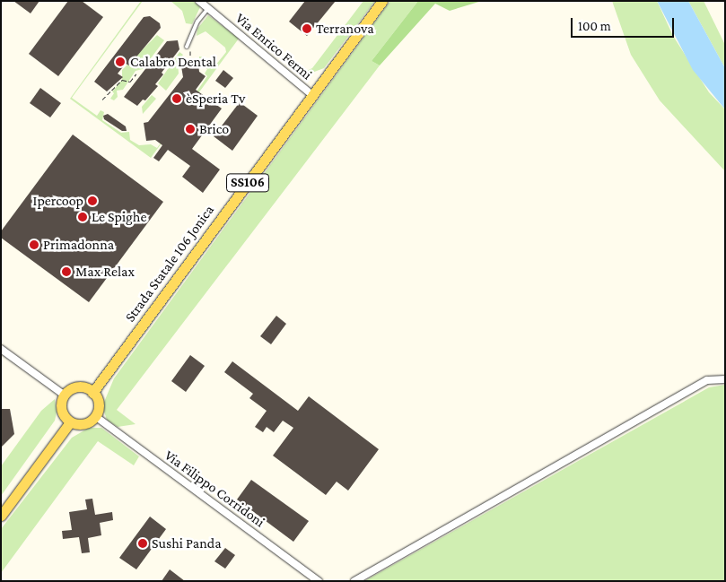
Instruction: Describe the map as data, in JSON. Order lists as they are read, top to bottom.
{
  "streets": {
    "main road": ["SS106", "Strada Statale 106 Jonica"],
    "street": ["Via Enrico Fermi", "Via Filippo Corridoni"]
  },
  "crossings": [
    ["Via Enrico Fermi", "Strada Statale 106 Jonica"],
    ["Strada Statale 106 Jonica", "Via Filippo Corridoni"]
  ],
  "places": [
    "Terranova",
    "Calabro Dental",
    "èSperia Tv",
    "Brico",
    "Ipercoop",
    "Le Spighe",
    "Primadonna",
    "Max Relax",
    "Sushi Panda"
  ],
  "scale_bar": "100 m"
}
